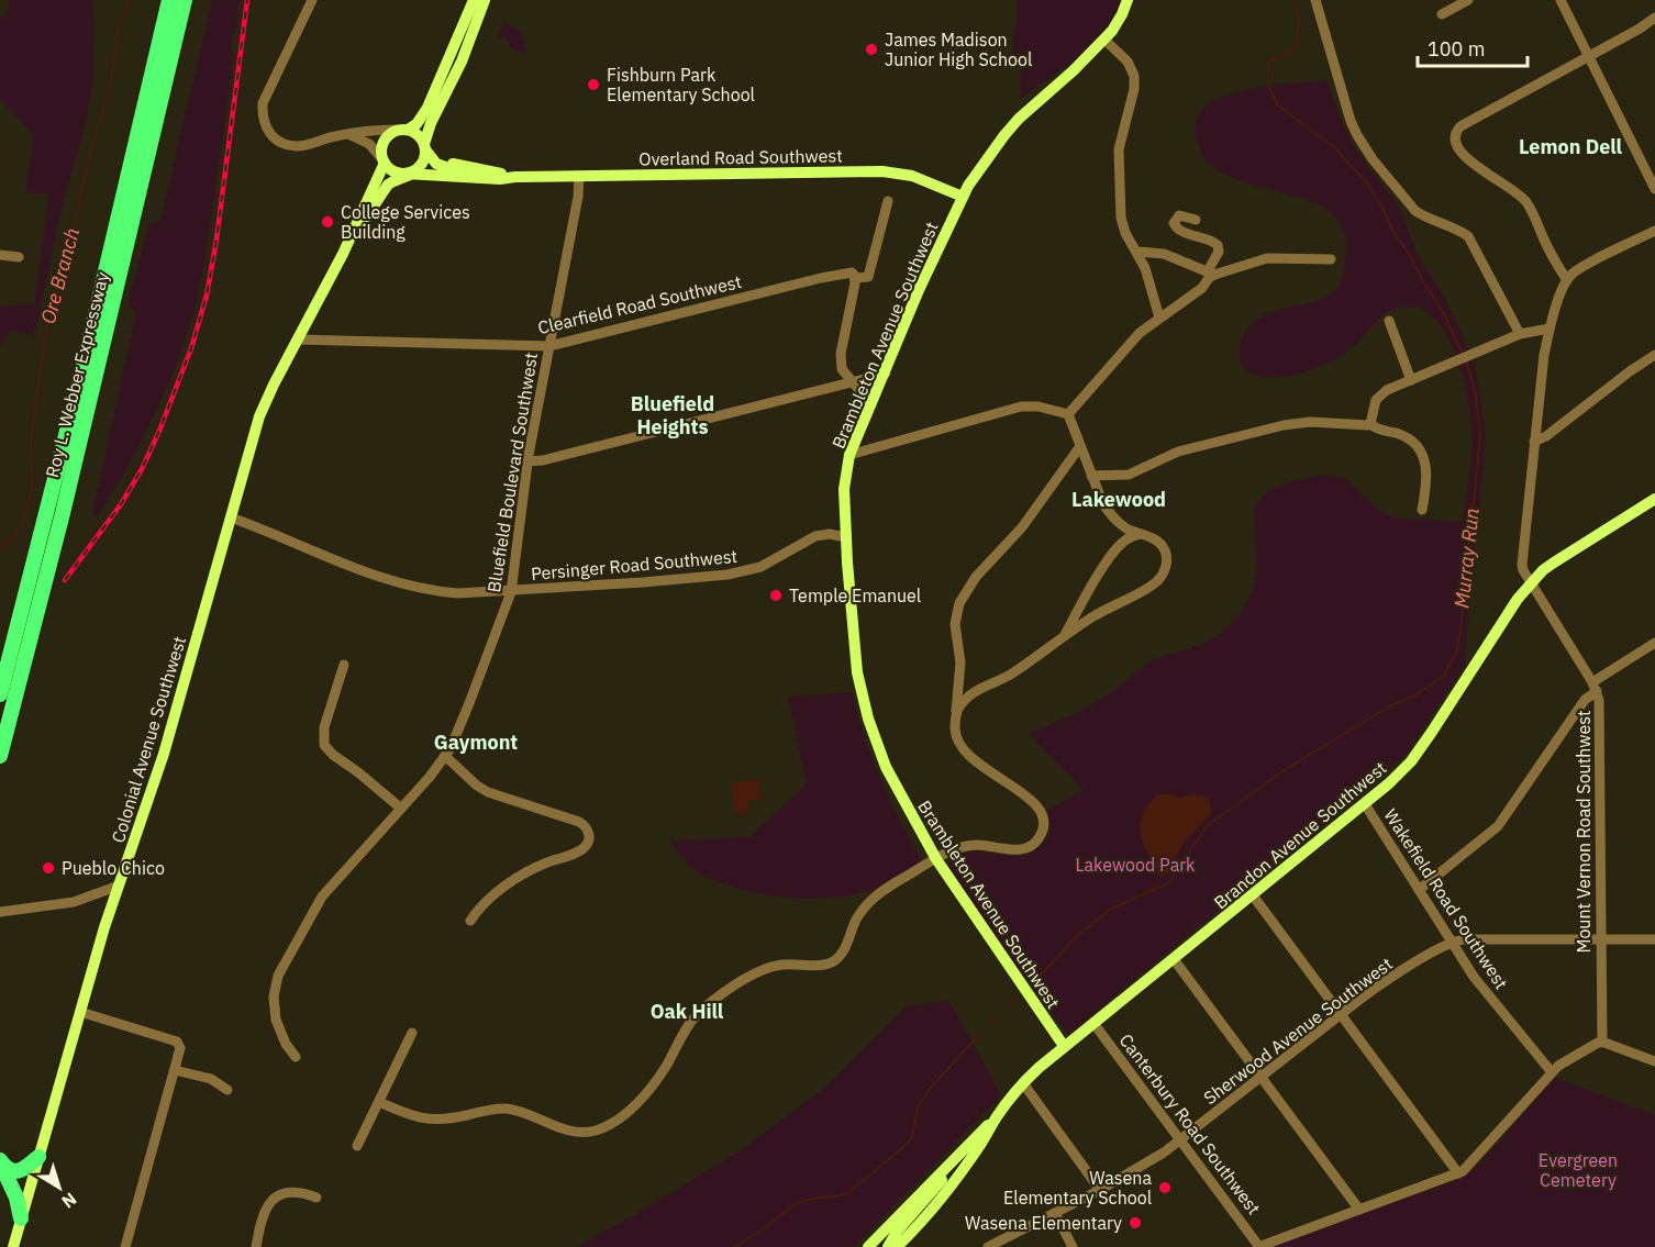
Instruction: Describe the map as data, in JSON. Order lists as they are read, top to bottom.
{
  "streets": {
    "highway": ["Roy L. Webber Expressway"],
    "main road": [
      "Overland Road Southwest",
      "Brambleton Avenue Southwest",
      "Colonial Avenue Southwest",
      "Brandon Avenue Southwest"
    ],
    "street": [
      "Clearfield Road Southwest",
      "Bluefield Boulevard Southwest",
      "Persinger Road Southwest",
      "Mount Vernon Road Southwest",
      "Wakefield Road Southwest",
      "Sherwood Avenue Southwest",
      "Canterbury Road Southwest"
    ]
  },
  "crossings": [
    ["Overland Road Southwest", "Brambleton Avenue Southwest"],
    ["Overland Road Southwest", "Bluefield Boulevard Southwest"],
    ["Overland Road Southwest", "Colonial Avenue Southwest"],
    ["Clearfield Road Southwest", "Bluefield Boulevard Southwest"],
    ["Clearfield Road Southwest", "Colonial Avenue Southwest"],
    ["Brambleton Avenue Southwest", "Persinger Road Southwest"],
    ["Brambleton Avenue Southwest", "Brandon Avenue Southwest"],
    ["Bluefield Boulevard Southwest", "Persinger Road Southwest"],
    ["Persinger Road Southwest", "Colonial Avenue Southwest"],
    ["Mount Vernon Road Southwest", "Brandon Avenue Southwest"],
    ["Mount Vernon Road Southwest", "Sherwood Avenue Southwest"],
    ["Brandon Avenue Southwest", "Wakefield Road Southwest"],
    ["Brandon Avenue Southwest", "Canterbury Road Southwest"],
    ["Wakefield Road Southwest", "Sherwood Avenue Southwest"],
    ["Sherwood Avenue Southwest", "Canterbury Road Southwest"]
  ],
  "districts": [
    "Lemon Dell",
    "Bluefield Heights",
    "Lakewood",
    "Gaymont",
    "Oak Hill"
  ],
  "water": ["Ore Branch", "Murray Run"],
  "parks": ["Lakewood Park", "Evergreen Cemetery"],
  "places": [
    "James Madison Junior High School",
    "Fishburn Park Elementary School",
    "College Services Building",
    "Temple Emanuel",
    "Pueblo Chico",
    "Wasena Elementary School",
    "Wasena Elementary"
  ],
  "scale_bar": "100 m",
  "north": "bottom right"
}
